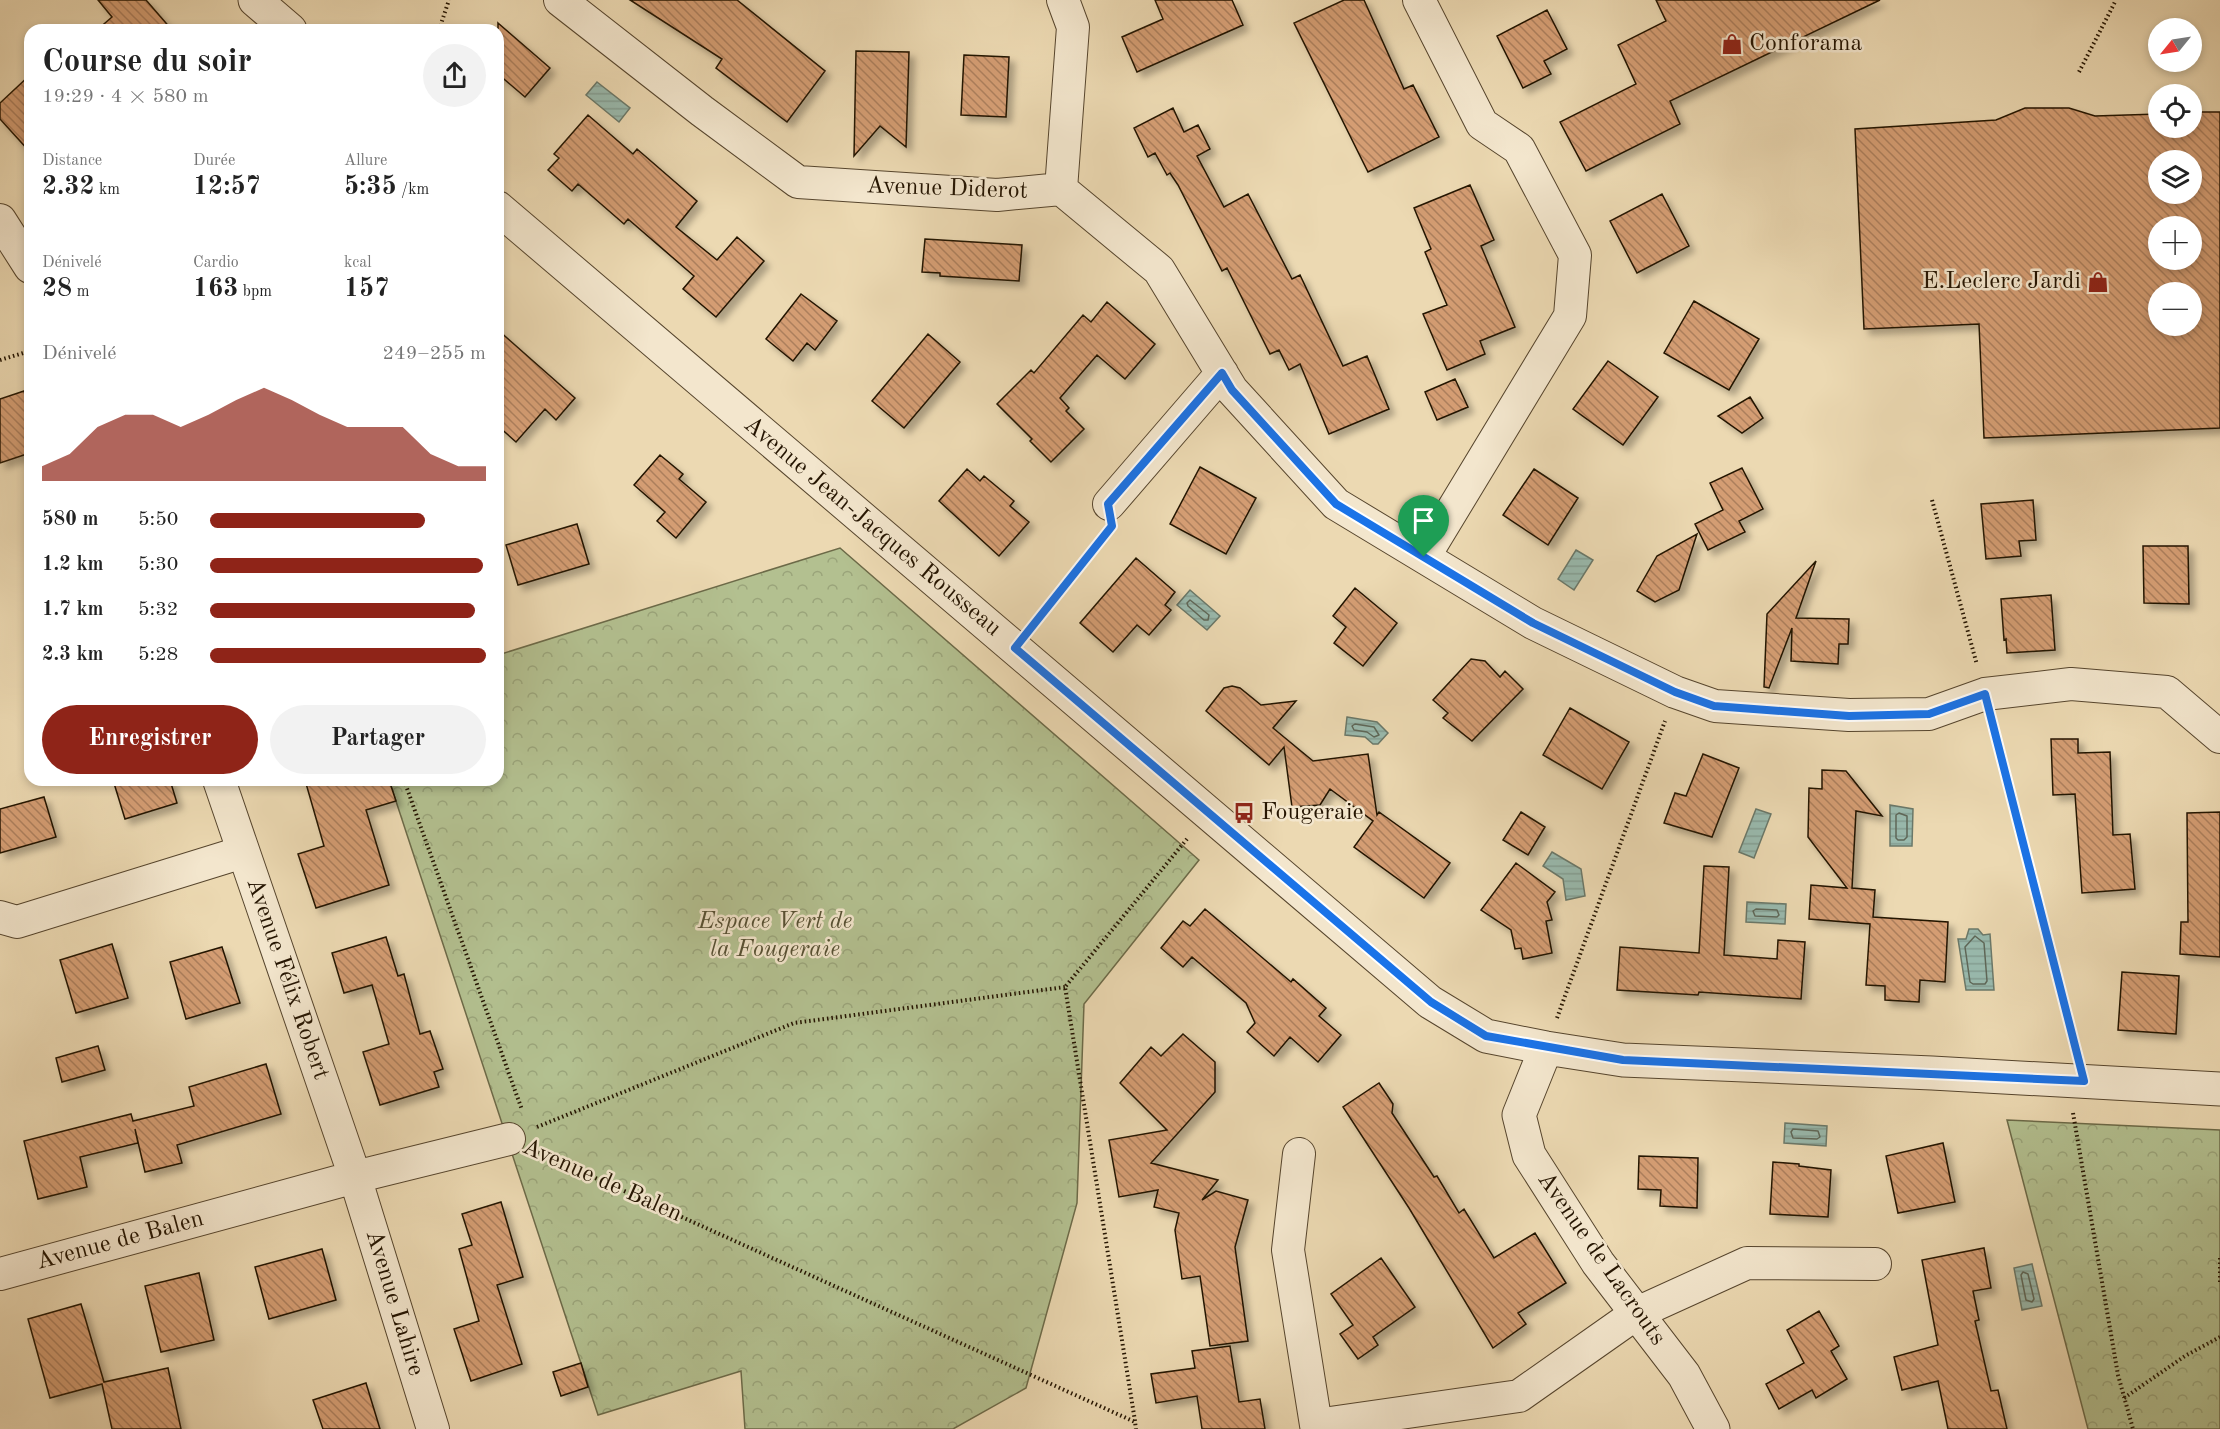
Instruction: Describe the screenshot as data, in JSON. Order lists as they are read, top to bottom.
{
  "streets": {
    "street": [
      "Avenue Diderot",
      "Avenue Jean-Jacques Rousseau",
      "Avenue Félix Robert",
      "Avenue de Balen",
      "Avenue de Lacrouts",
      "Avenue Lahire"
    ]
  },
  "crossings": [
    ["Avenue Jean-Jacques Rousseau", "Avenue de Lacrouts"],
    ["Avenue Félix Robert", "Avenue de Balen"],
    ["Avenue Félix Robert", "Avenue Lahire"],
    ["Avenue de Balen", "Avenue Lahire"]
  ],
  "parks": ["Espace Vert de la Fougeraie"],
  "places": {
    "shop": ["Conforama", "E.Leclerc Jardi"],
    "bus stop": ["Fougeraie"]
  },
  "north": "bottom left",
  "page": {
    "map_buttons": ["+", "−"],
    "heading": ["Course du soir", "19:29 · 4 × 580 m"],
    "stats": [
      ["Distance", "2.32 km"],
      ["Durée", "12:57"],
      ["Allure", "5:35 /km"],
      ["Dénivelé", "28 m"],
      ["Cardio", "163 bpm"],
      ["kcal", "157"]
    ],
    "chart": ["Dénivelé", "249–255 m"],
    "list": [
      {
        "name": "580 m",
        "note": "5:50"
      },
      {
        "name": "1.2 km",
        "note": "5:30"
      },
      {
        "name": "1.7 km",
        "note": "5:32"
      },
      {
        "name": "2.3 km",
        "note": "5:28"
      }
    ],
    "buttons": ["Enregistrer", "Partager"]
  }
}
